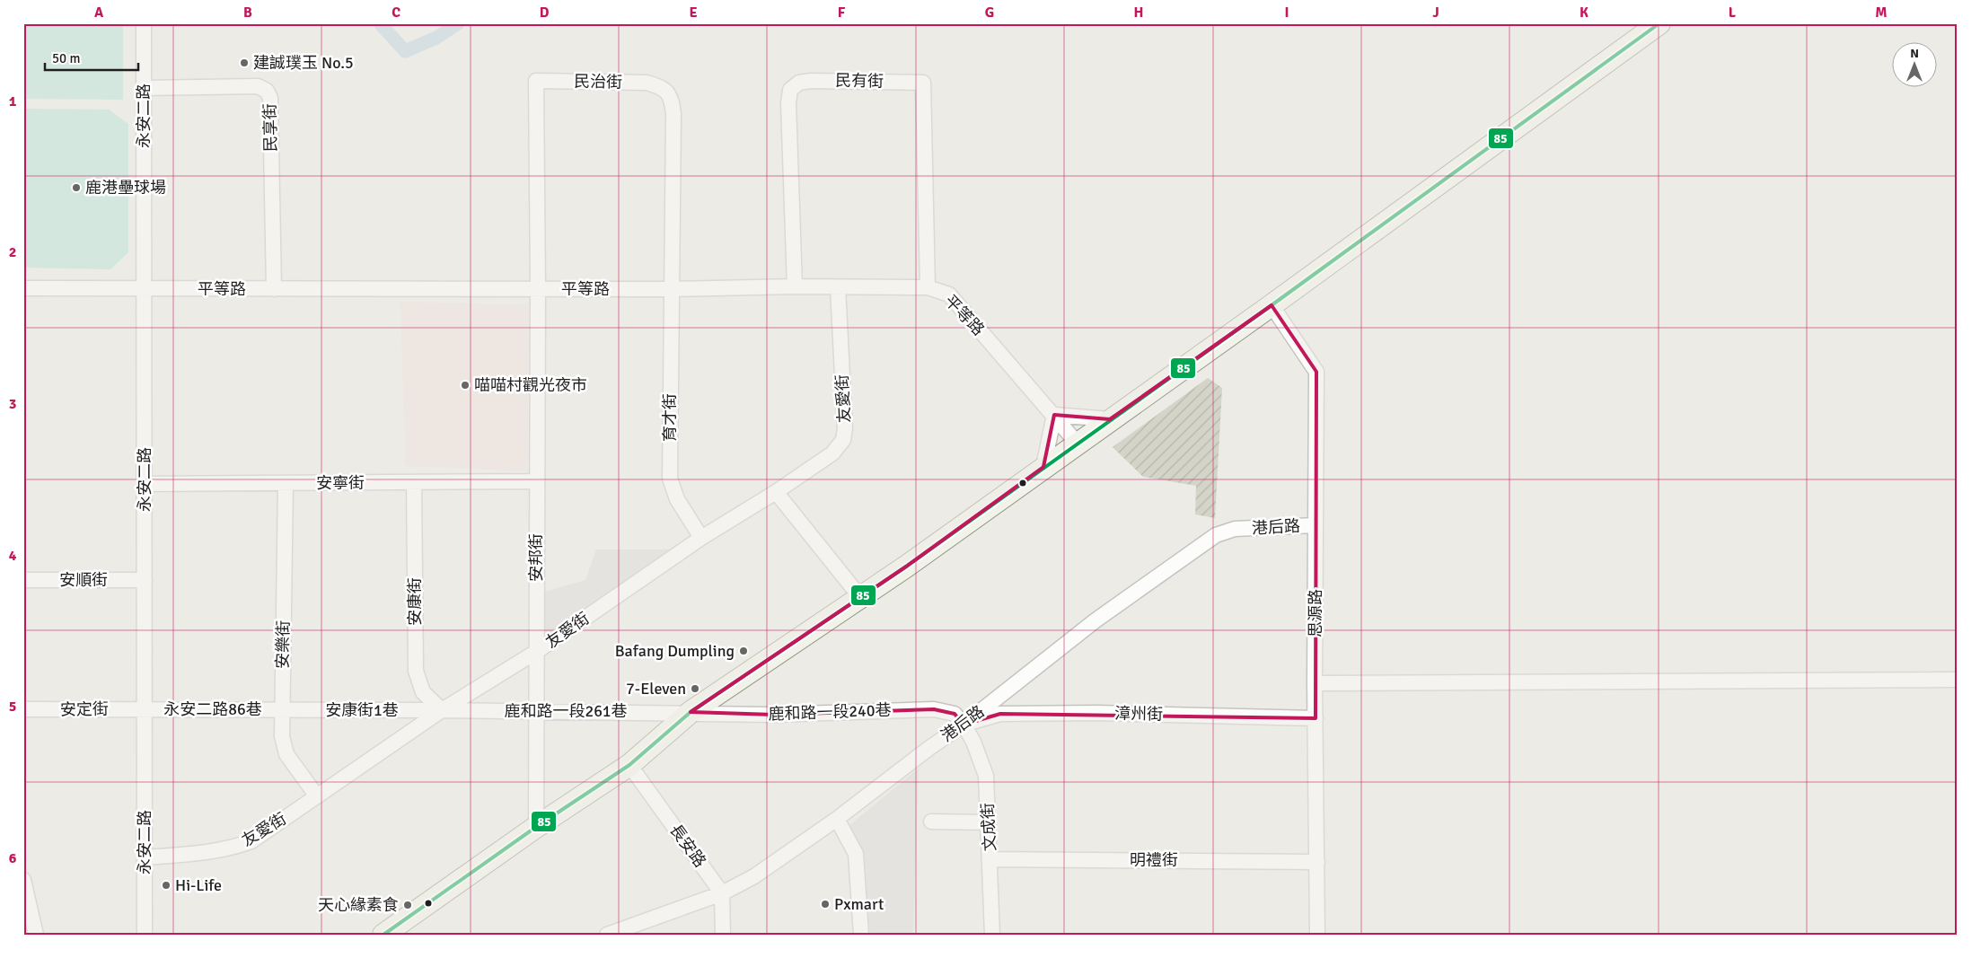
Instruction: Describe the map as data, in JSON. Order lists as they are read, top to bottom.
{
  "streets": {
    "street": [
      "民有街",
      "民治街",
      "永安二路",
      "民享街",
      "平等路",
      "友愛街",
      "育才街",
      "安寧街",
      "港后路",
      "安邦街",
      "安順街",
      "安康街",
      "思源路",
      "安樂街",
      "安定街",
      "永安二路86巷",
      "安康街1巷",
      "鹿和路一段261巷",
      "鹿和路一段240巷",
      "漳州街",
      "文成街",
      "長安路",
      "明禮街"
    ]
  },
  "crossings": [
    ["民有街", "平等路"],
    ["民治街", "平等路"],
    ["民治街", "育才街"],
    ["民治街", "安邦街"],
    ["永安二路", "民享街"],
    ["永安二路", "平等路"],
    ["永安二路", "友愛街"],
    ["永安二路", "安寧街"],
    ["永安二路", "安順街"],
    ["永安二路", "安定街"],
    ["永安二路", "永安二路86巷"],
    ["民享街", "平等路"],
    ["平等路", "友愛街"],
    ["平等路", "育才街"],
    ["平等路", "安邦街"],
    ["友愛街", "育才街"],
    ["友愛街", "安邦街"],
    ["友愛街", "安康街"],
    ["友愛街", "安樂街"],
    ["友愛街", "安康街1巷"],
    ["友愛街", "鹿和路一段261巷"],
    ["安寧街", "安邦街"],
    ["安寧街", "安康街"],
    ["安寧街", "安樂街"],
    ["港后路", "思源路"],
    ["港后路", "鹿和路一段240巷"],
    ["港后路", "漳州街"],
    ["港后路", "文成街"],
    ["港后路", "長安路"],
    ["安邦街", "鹿和路一段261巷"],
    ["安康街", "安康街1巷"],
    ["安康街", "鹿和路一段261巷"],
    ["思源路", "漳州街"],
    ["思源路", "明禮街"],
    ["安樂街", "永安二路86巷"],
    ["安樂街", "安康街1巷"],
    ["安定街", "永安二路86巷"],
    ["永安二路86巷", "安康街1巷"],
    ["安康街1巷", "鹿和路一段261巷"],
    ["鹿和路一段261巷", "鹿和路一段240巷"],
    ["鹿和路一段240巷", "漳州街"],
    ["鹿和路一段240巷", "文成街"],
    ["漳州街", "文成街"],
    ["文成街", "明禮街"]
  ],
  "places": [
    "建誠璞玉 No.5",
    "鹿港壘球場",
    "喵喵村觀光夜市",
    "Bafang Dumpling",
    "7-Eleven",
    "Hi-Life",
    "Pxmart",
    "天心緣素食"
  ],
  "lines": ["transit line 85"],
  "scale_bar": "50 m",
  "north": "top",
  "grid": {
    "columns": [
      "A",
      "B",
      "C",
      "D",
      "E",
      "F",
      "G",
      "H",
      "I",
      "J",
      "K",
      "L",
      "M"
    ],
    "rows": [
      "1",
      "2",
      "3",
      "4",
      "5",
      "6"
    ]
  }
}
